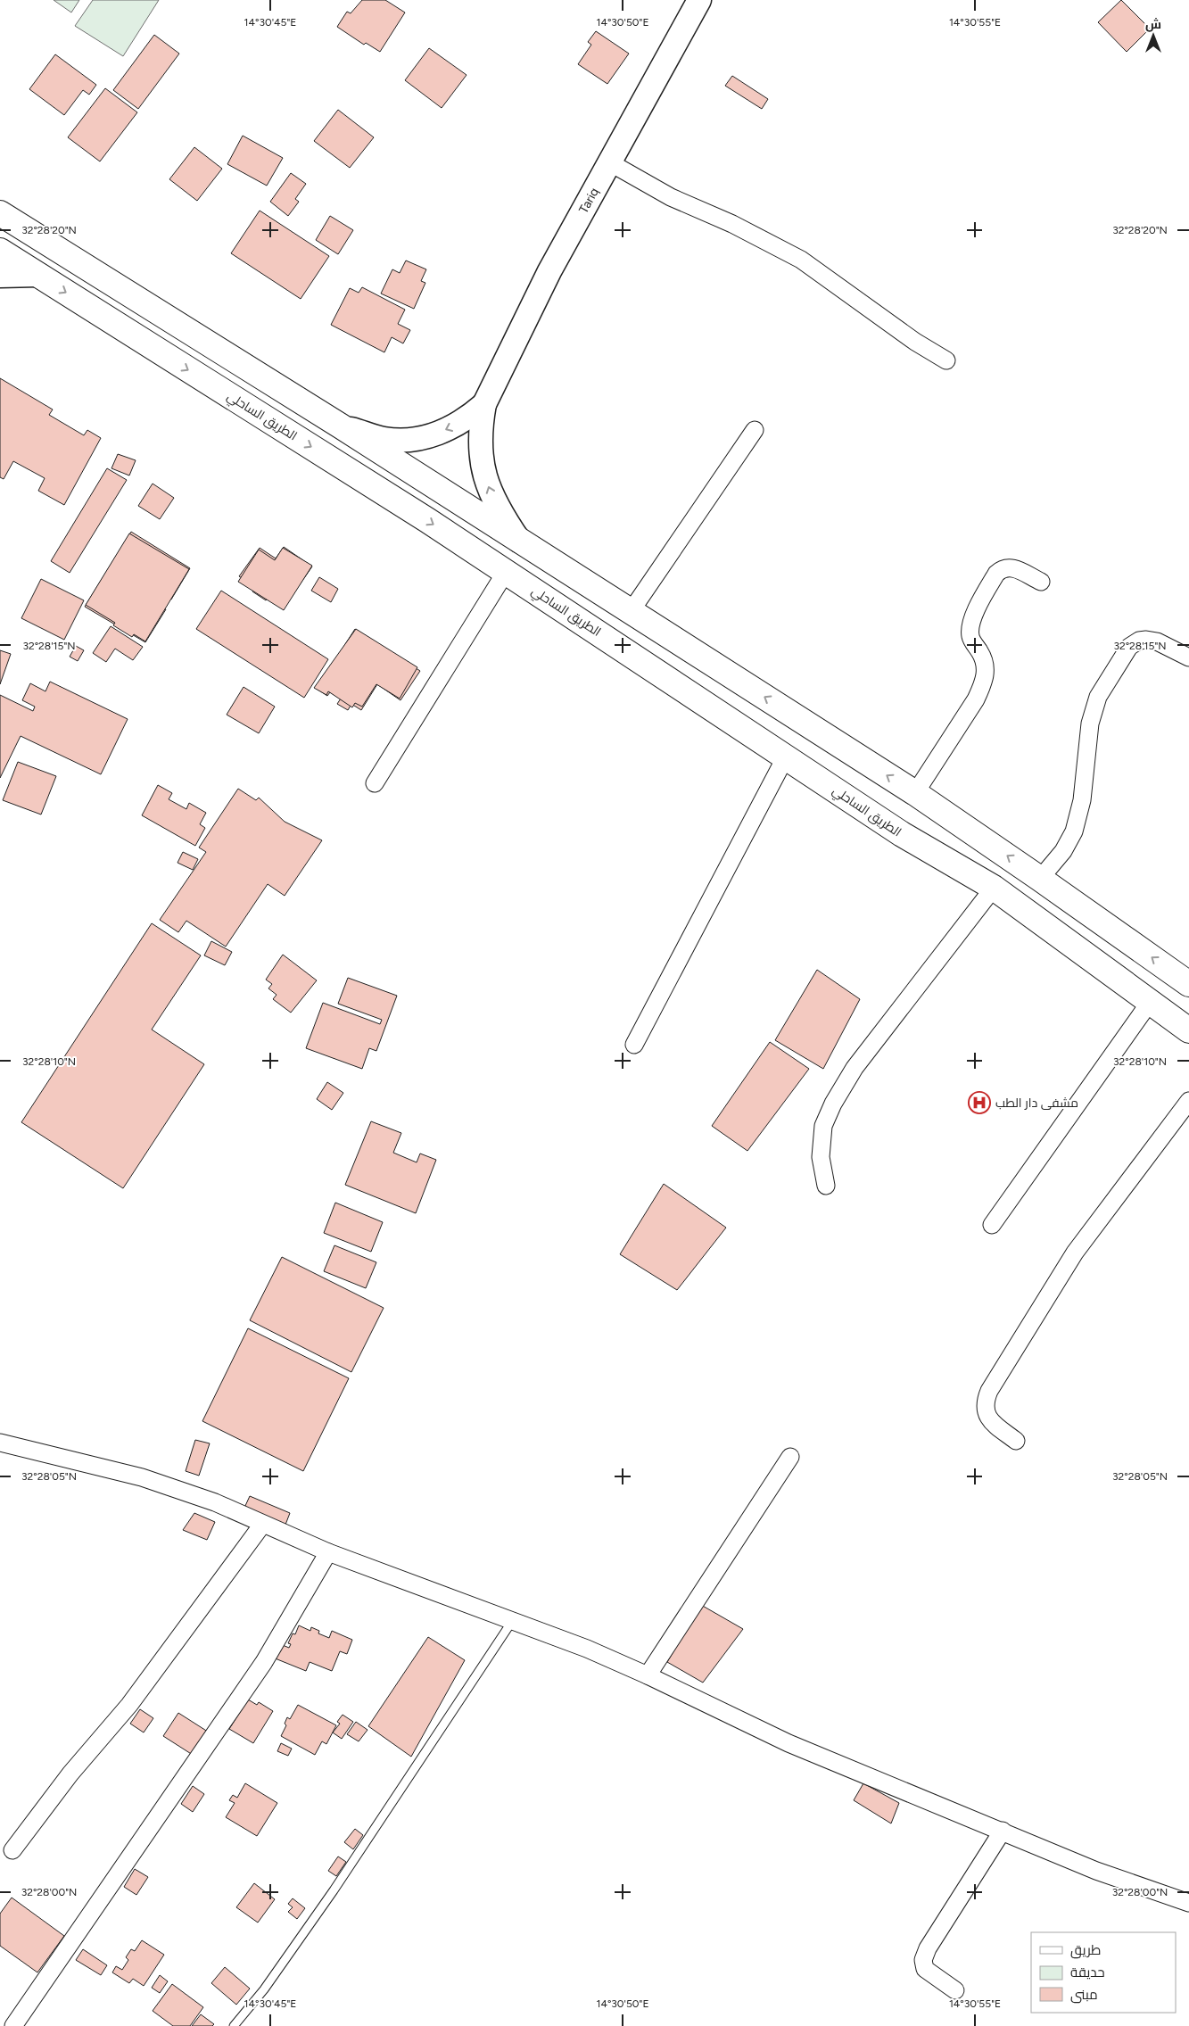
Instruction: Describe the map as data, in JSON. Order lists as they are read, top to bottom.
{
  "streets": {
    "highway": ["الطريق الساحلي"],
    "main road": ["Tariq"]
  },
  "places": {
    "hospital": ["مشفى دار الطب"]
  },
  "legend": ["طريق", "حديقة", "مبنى"],
  "north": "top",
  "coordinates": [
    "14°30'45\"E",
    "14°30'50\"E",
    "14°30'55\"E",
    "32°28'20\"N",
    "32°28'15\"N",
    "32°28'10\"N",
    "32°28'05\"N",
    "32°28'00\"N"
  ]
}
